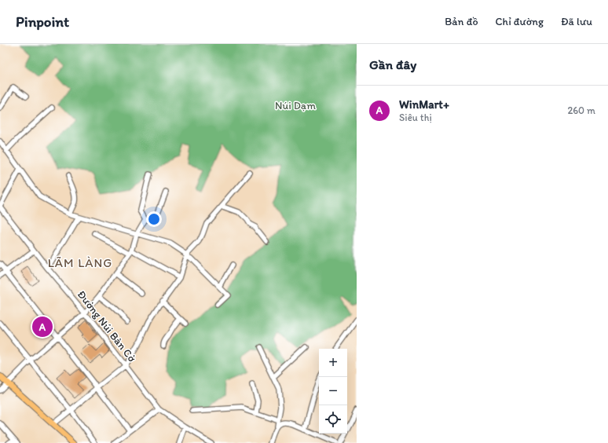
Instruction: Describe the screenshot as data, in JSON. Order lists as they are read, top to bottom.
{
  "streets": {
    "street": ["Đường Núi Bàn Cờ"]
  },
  "districts": ["LÃM LÀNG"],
  "parks": ["Núi Dạm"],
  "page": {
    "header": "Pinpoint",
    "nav": ["Bản đồ", "Chỉ đường", "Đã lưu"],
    "heading": "Gần đây",
    "list": [
      {
        "mark": "A",
        "name": "WinMart+",
        "note": "Siêu thị",
        "value": "260 m"
      }
    ],
    "pins": "A",
    "map_buttons": ["+", "−"]
  }
}
